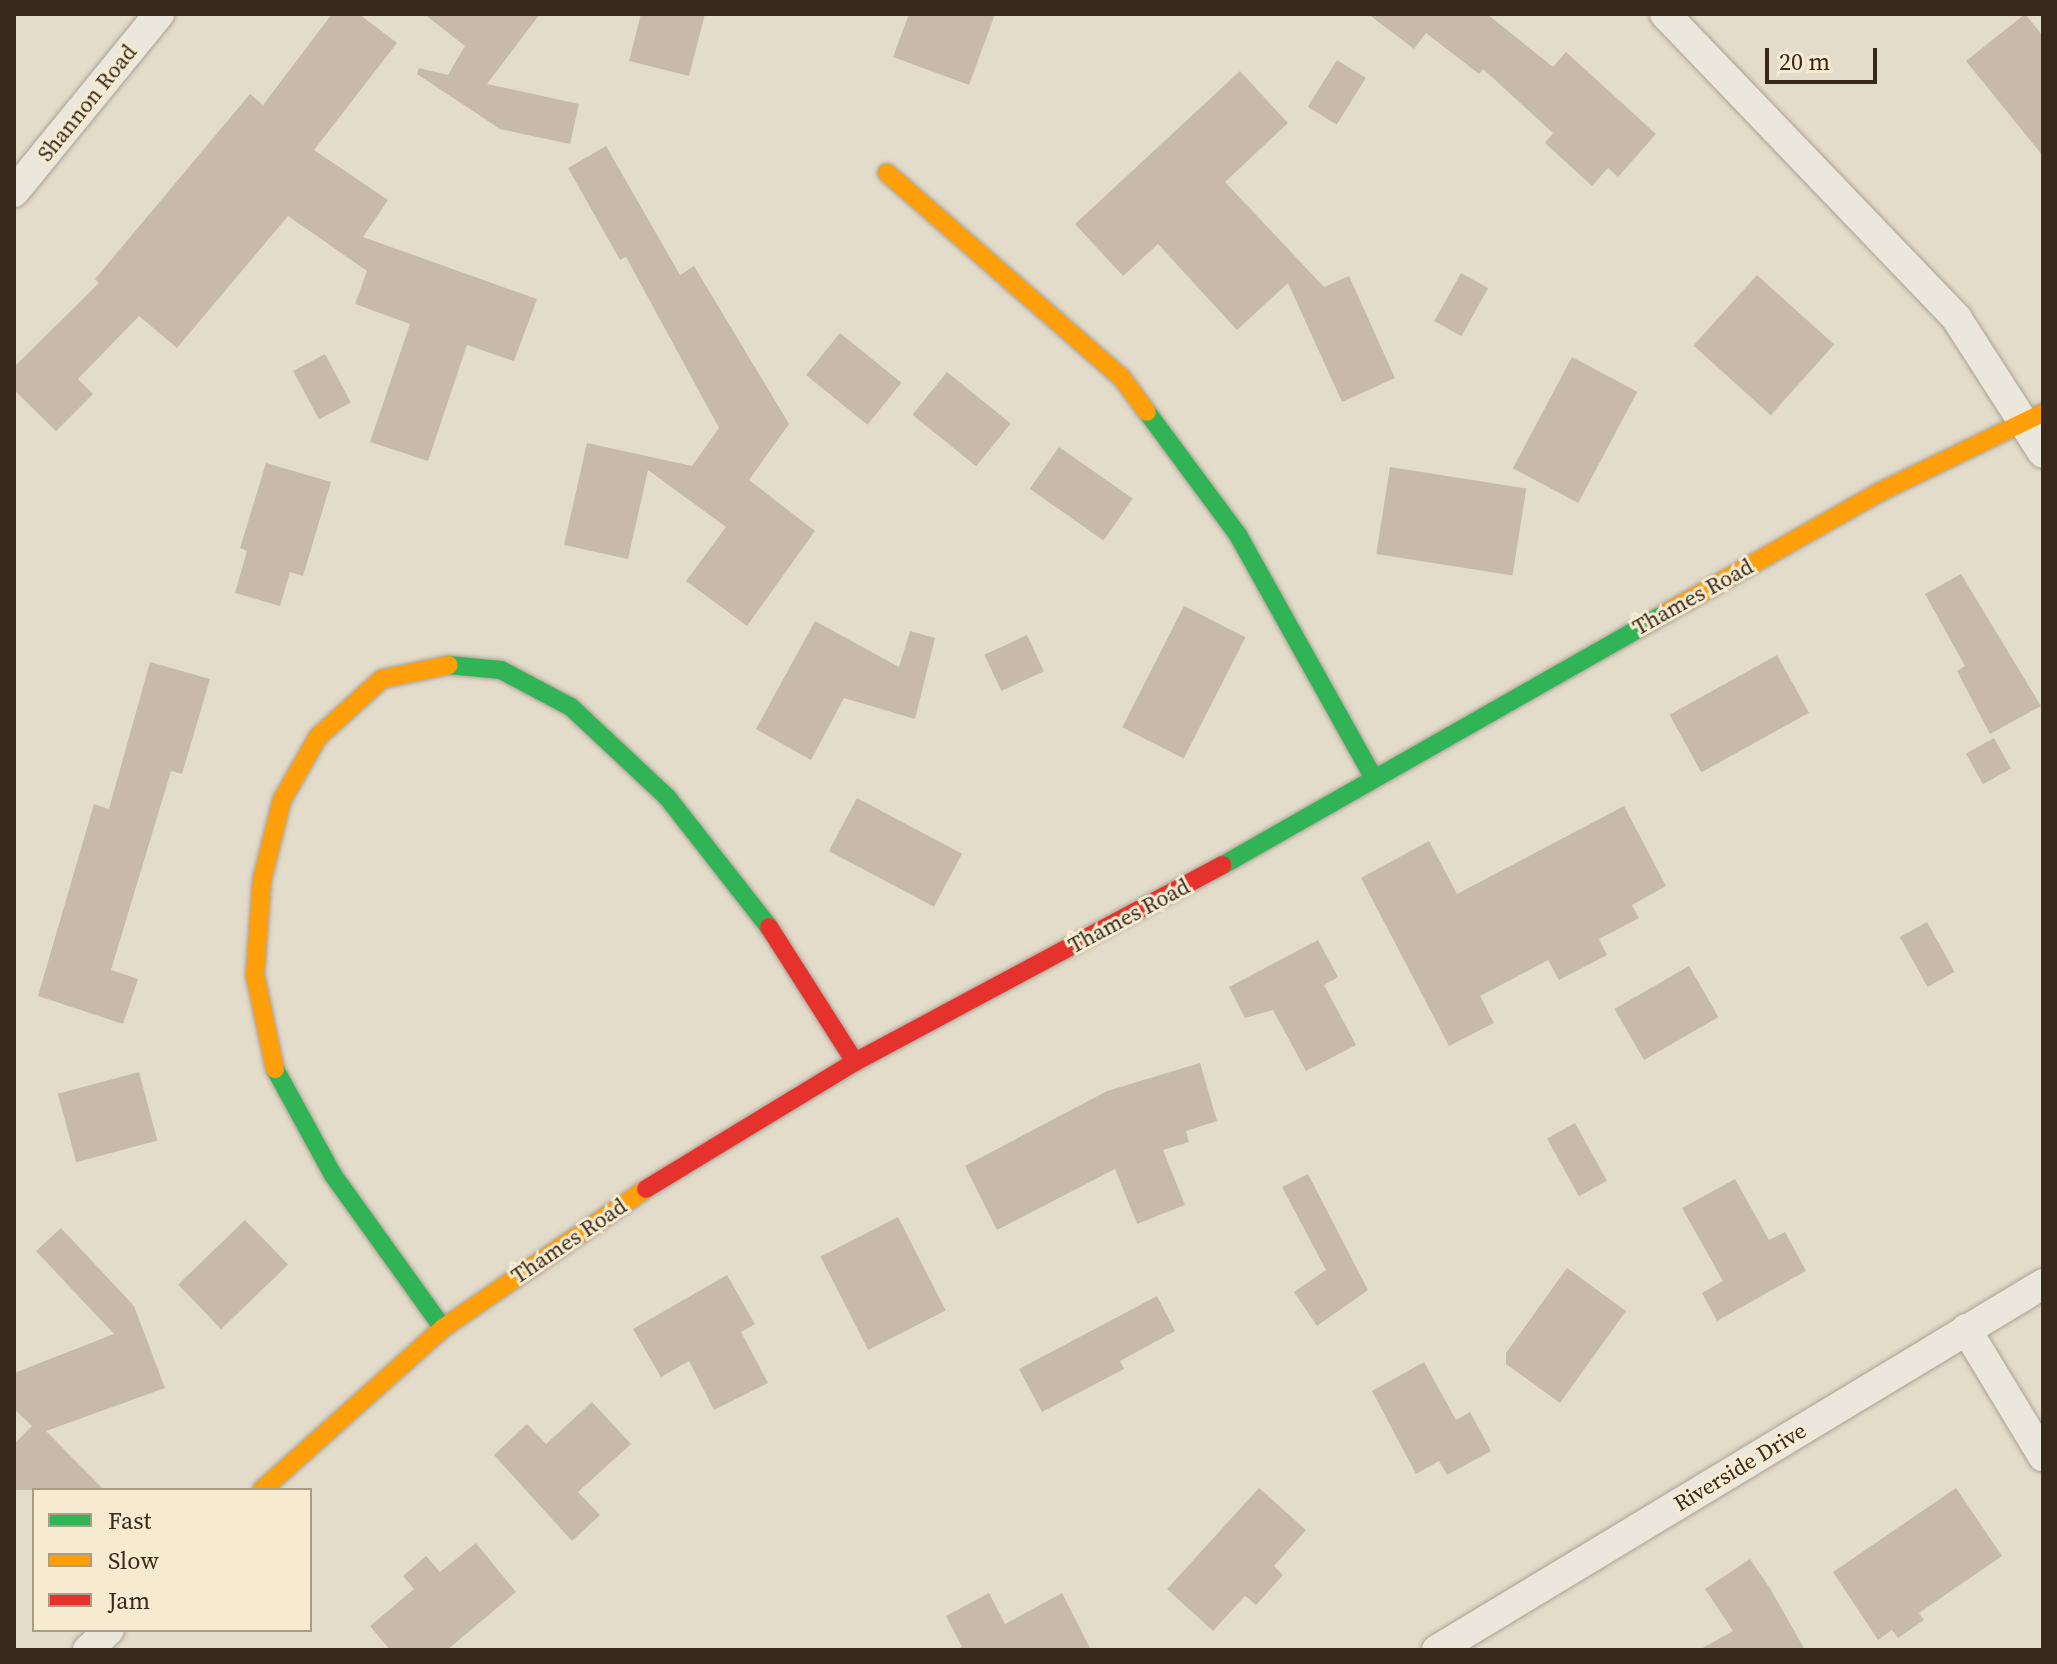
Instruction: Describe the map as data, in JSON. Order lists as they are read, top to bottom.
{
  "streets": {
    "street": ["Shannon Road", "Thames Road", "Riverside Drive"]
  },
  "legend": ["Fast", "Slow", "Jam"],
  "scale_bar": "20 m"
}
